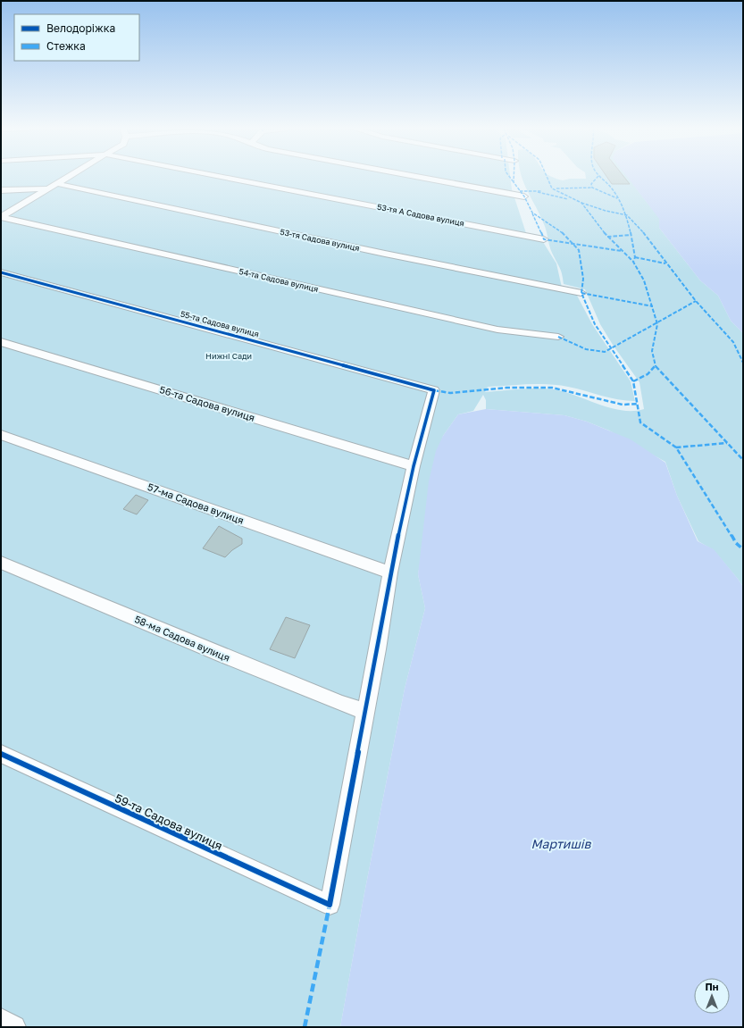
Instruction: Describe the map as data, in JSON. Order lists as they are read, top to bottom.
{
  "streets": {
    "street": [
      "53-тя А Садова вулиця",
      "53-тя Садова вулиця",
      "54-та Садова вулиця",
      "55-та Садова вулиця",
      "56-та Садова вулиця",
      "57-ма Садова вулиця",
      "58-ма Садова вулиця",
      "59-та Садова вулиця"
    ]
  },
  "crossings": [
    ["55-та Садова вулиця", "56-та Садова вулиця"],
    ["58-ма Садова вулиця", "59-та Садова вулиця"]
  ],
  "water": ["Мартишів"],
  "parks": ["Нижні Сади"],
  "legend": ["Велодоріжка", "Стежка"],
  "north": "top"
}
